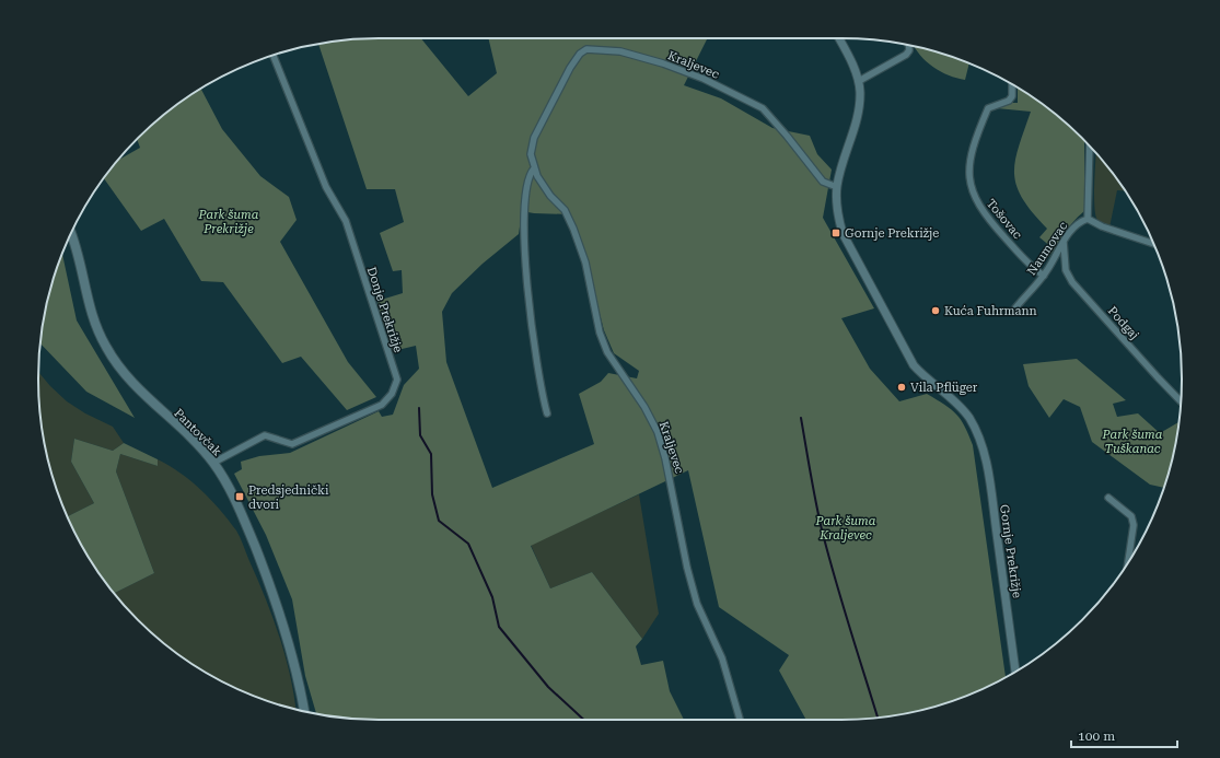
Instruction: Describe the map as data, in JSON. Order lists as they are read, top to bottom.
{
  "streets": {
    "main road": ["Pantovčak"],
    "street": [
      "Kraljevec",
      "Tošovac",
      "Naumovac",
      "Donje Prekrižje",
      "Podgaj",
      "Gornje Prekrižje"
    ]
  },
  "crossings": [
    ["Kraljevec", "Gornje Prekrižje"],
    ["Tošovac", "Naumovac"],
    ["Naumovac", "Podgaj"],
    ["Donje Prekrižje", "Pantovčak"]
  ],
  "parks": ["Park šuma Prekrižje", "Park šuma Tuškanac", "Park šuma Kraljevec"],
  "places": {
    "transit": ["Gornje Prekrižje", "Predsjednički dvori"],
    "other": ["Kuća Fuhrmann", "Vila Pflüger"]
  },
  "scale_bar": "100 m"
}
